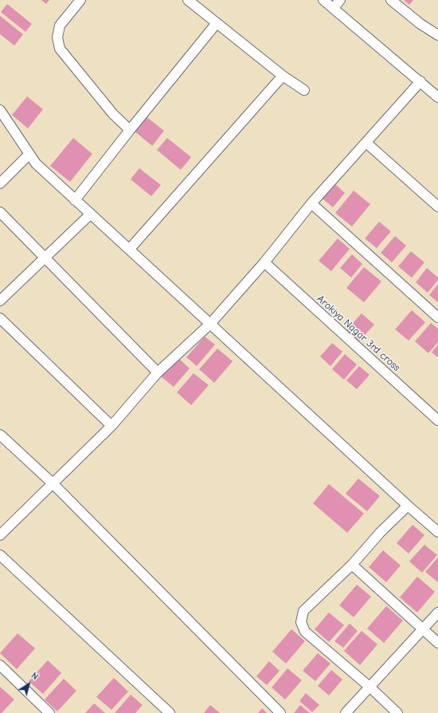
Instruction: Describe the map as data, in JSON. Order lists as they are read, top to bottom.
{
  "streets": {
    "street": ["Arokiya Nagar 3rd cross"]
  },
  "north": "top right"
}
